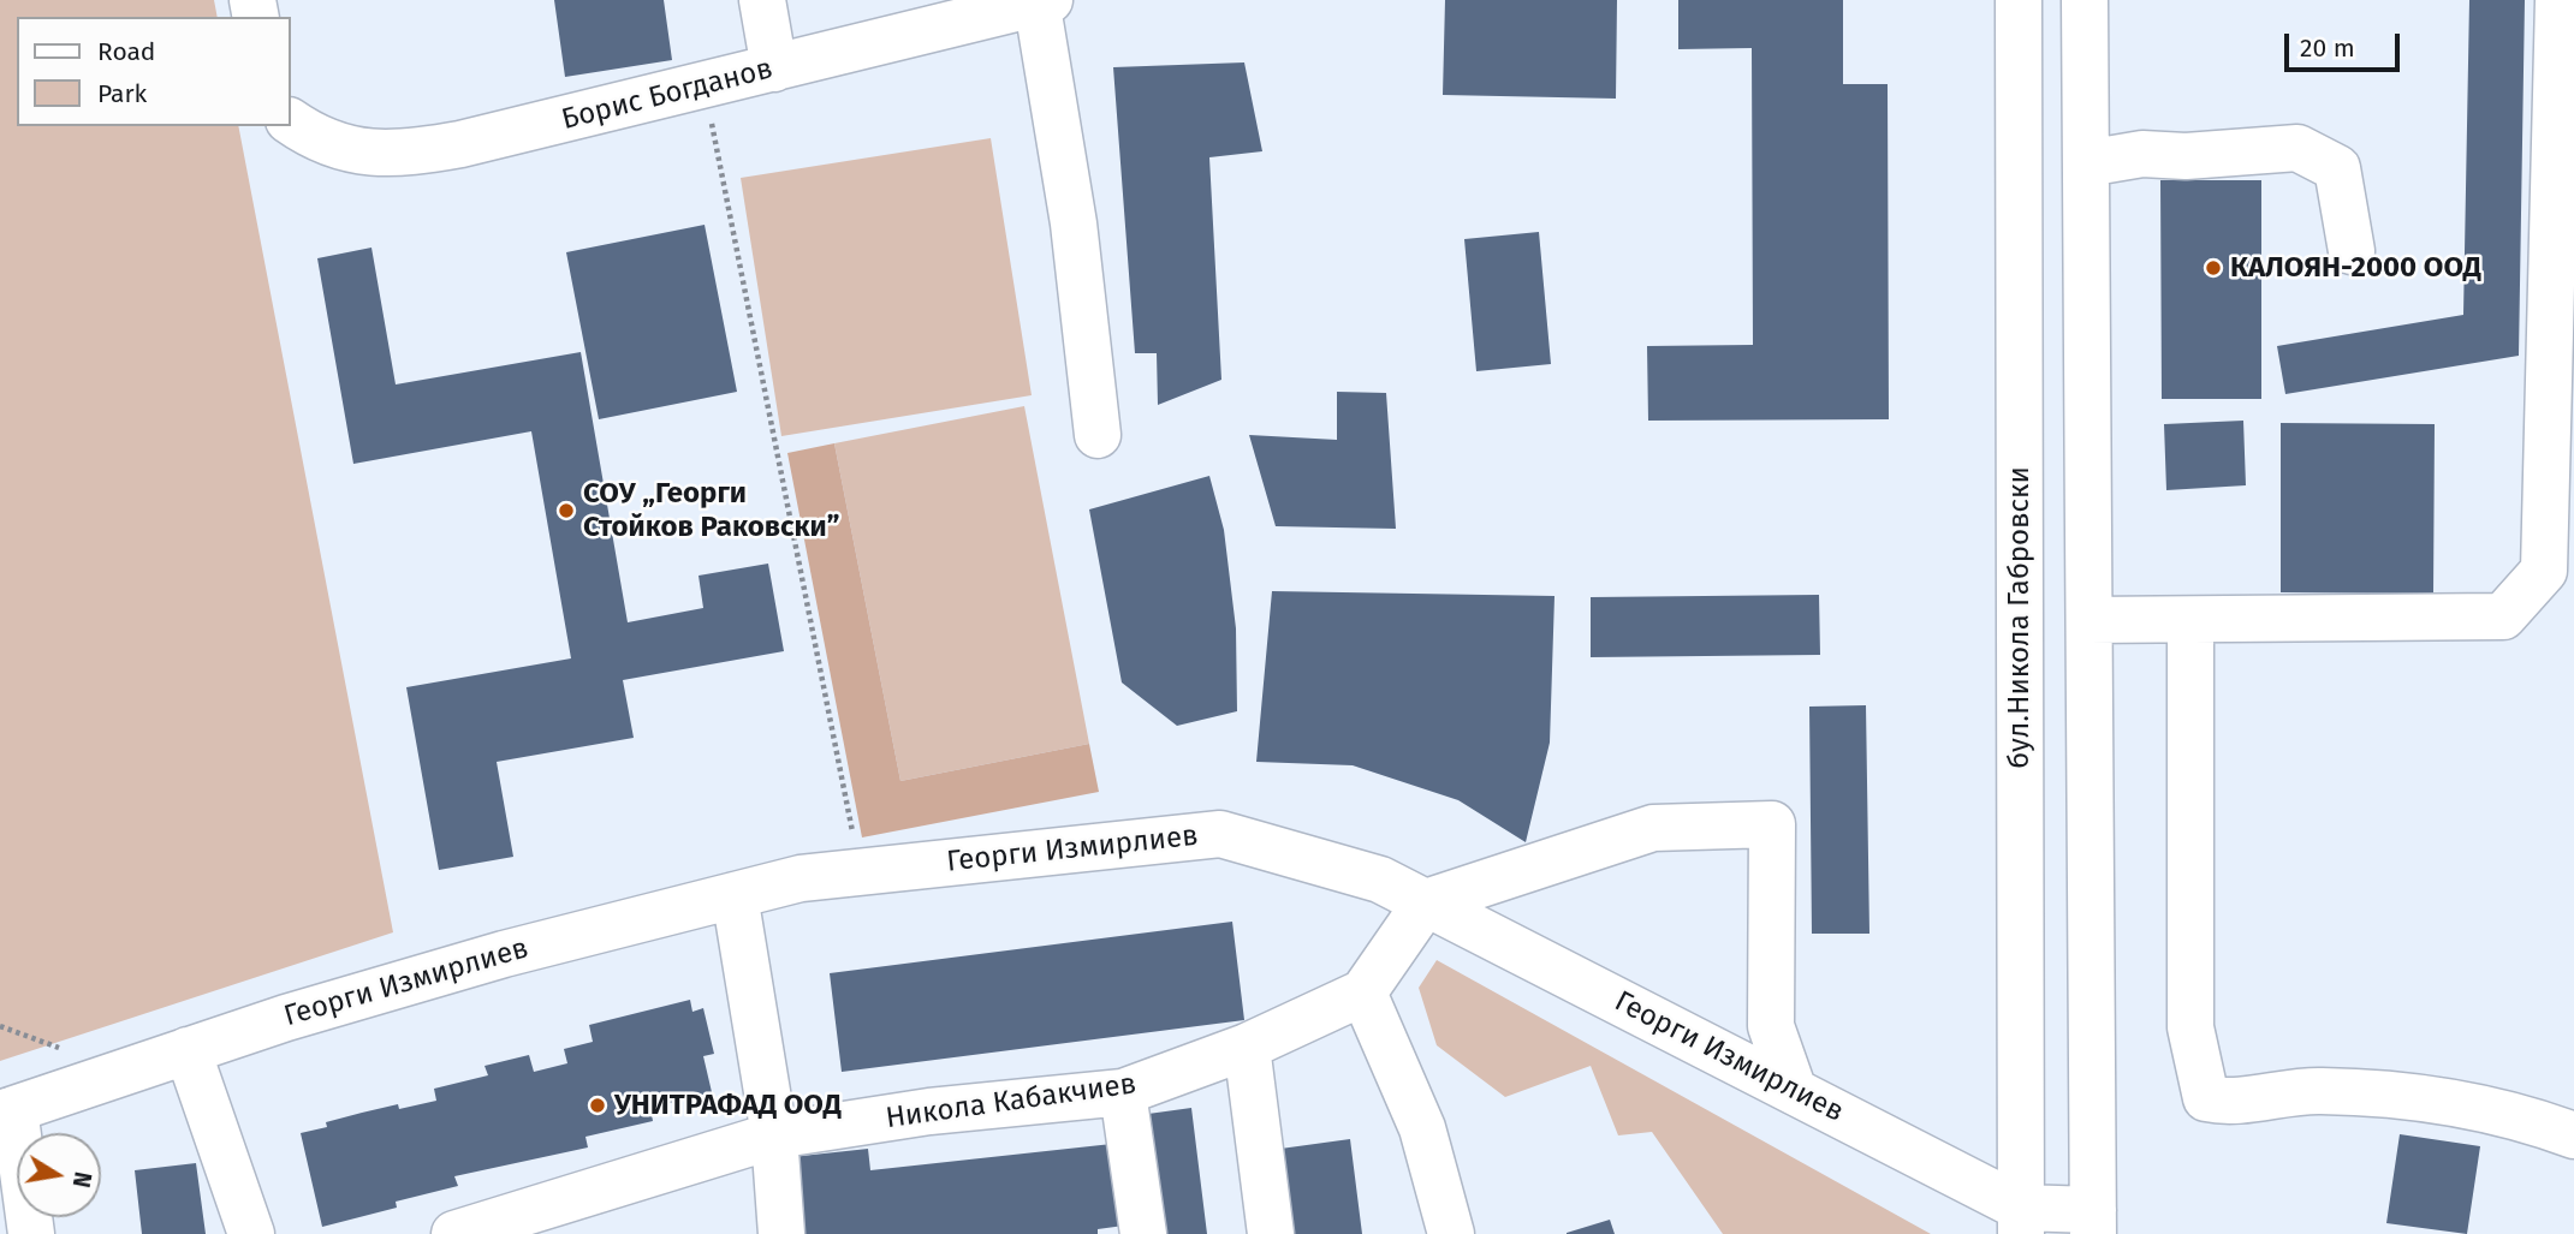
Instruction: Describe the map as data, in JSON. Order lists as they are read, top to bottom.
{
  "streets": {
    "street": [
      "Борис Богданов",
      "бул.Никола Габровски",
      "Георги Измирлиев",
      "Никола Кабакчиев"
    ]
  },
  "crossings": [
    ["бул.Никола Габровски", "Георги Измирлиев"]
  ],
  "places": ["КАЛОЯН-2000 ООД", "СОУ „Георги Стойков Раковски”", "УНИТРАФАД ООД"],
  "legend": ["Road", "Park"],
  "scale_bar": "20 m",
  "north": "right"
}
